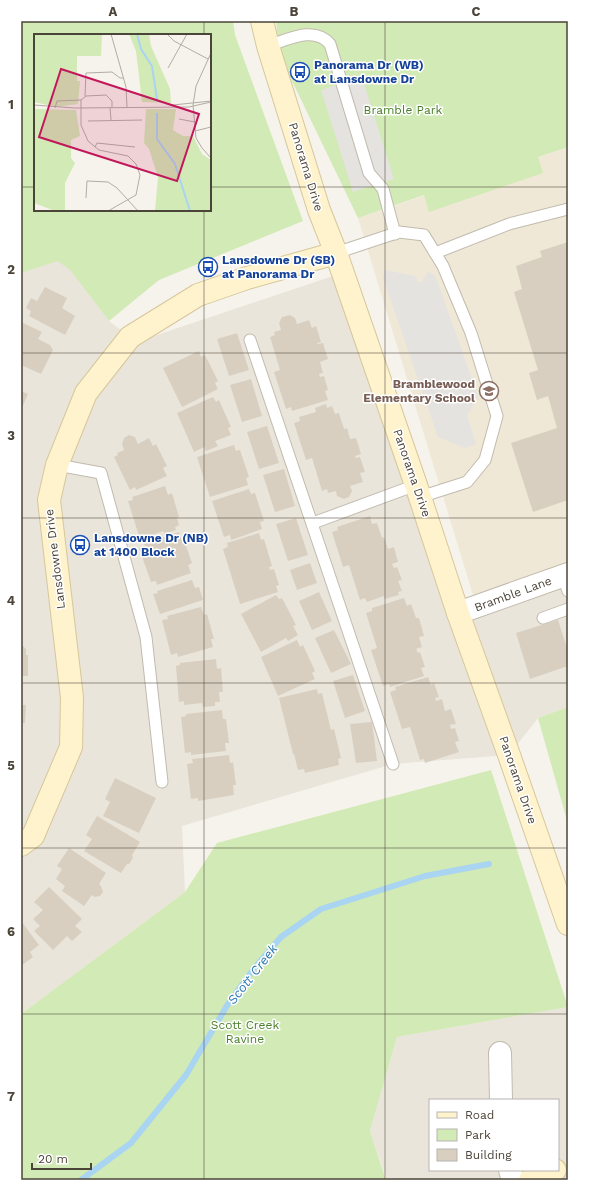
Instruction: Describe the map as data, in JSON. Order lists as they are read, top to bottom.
{
  "streets": {
    "street": ["Panorama Drive", "Lansdowne Drive", "Bramble Lane"]
  },
  "crossings": [
    ["Panorama Drive", "Lansdowne Drive"],
    ["Panorama Drive", "Bramble Lane"]
  ],
  "water": ["Scott Creek"],
  "parks": ["Bramble Park", "Scott Creek Ravine"],
  "places": {
    "bus stop": ["Panorama Dr (WB) at Lansdowne Dr", "Lansdowne Dr (SB) at Panorama Dr", "Lansdowne Dr (NB) at 1400 Block"],
    "school or university": ["Bramblewood Elementary School"]
  },
  "legend": ["Road", "Park", "Building"],
  "scale_bar": "20 m",
  "grid": {
    "columns": ["A", "B", "C"],
    "rows": [
      "1",
      "2",
      "3",
      "4",
      "5",
      "6",
      "7"
    ]
  }
}
